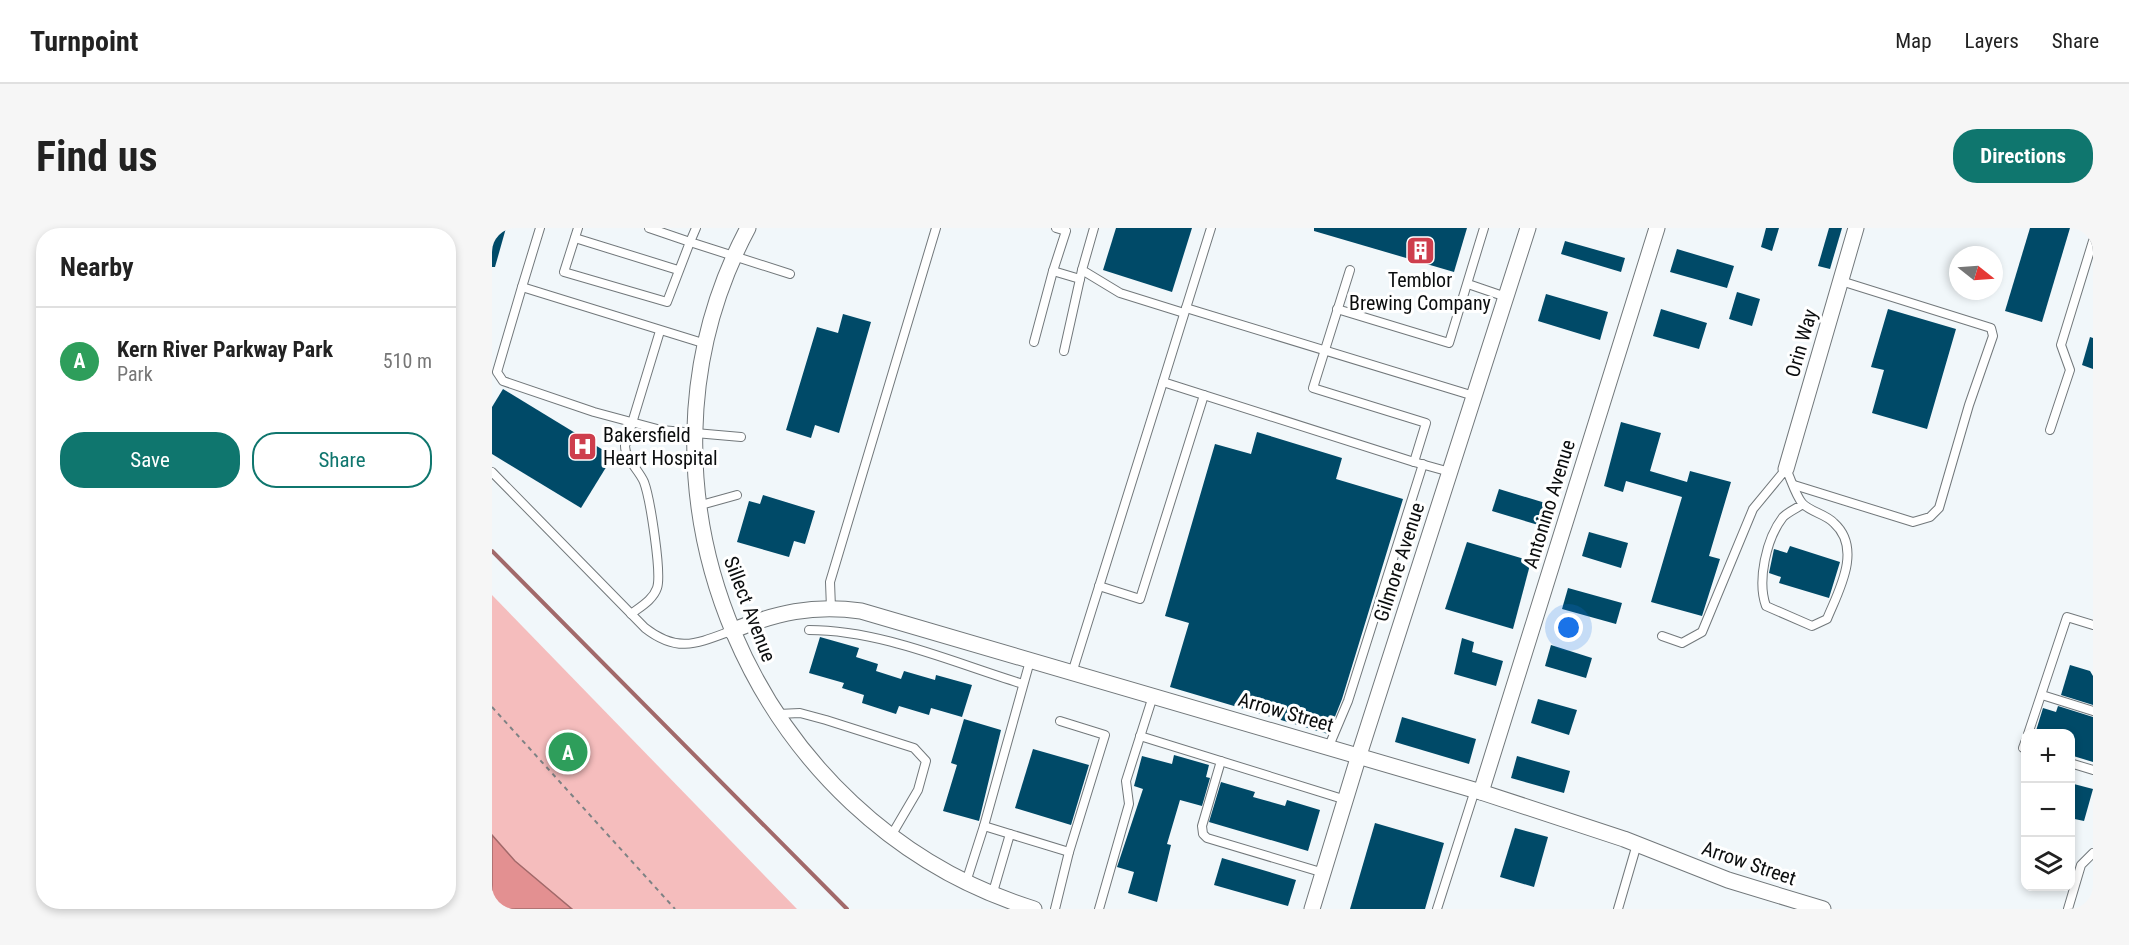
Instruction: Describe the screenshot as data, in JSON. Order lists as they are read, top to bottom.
{
  "streets": {
    "street": [
      "Orin Way",
      "Antonino Avenue",
      "Gilmore Avenue",
      "Sillect Avenue",
      "Arrow Street"
    ]
  },
  "crossings": [
    ["Antonino Avenue", "Arrow Street"],
    ["Gilmore Avenue", "Arrow Street"],
    ["Sillect Avenue", "Arrow Street"]
  ],
  "places": {
    "building": ["Temblor Brewing Company"],
    "hospital": ["Bakersfield Heart Hospital"]
  },
  "north": "right",
  "page": {
    "header": "Turnpoint",
    "nav": ["Map", "Layers", "Share"],
    "buttons": [
      "Directions",
      ["Save", "Share"]
    ],
    "title": "Find us",
    "heading": "Nearby",
    "list": [
      {
        "mark": "A",
        "name": "Kern River Parkway Park",
        "note": "Park",
        "value": "510 m"
      }
    ],
    "map_buttons": ["+", "−"],
    "pins": "A"
  }
}
